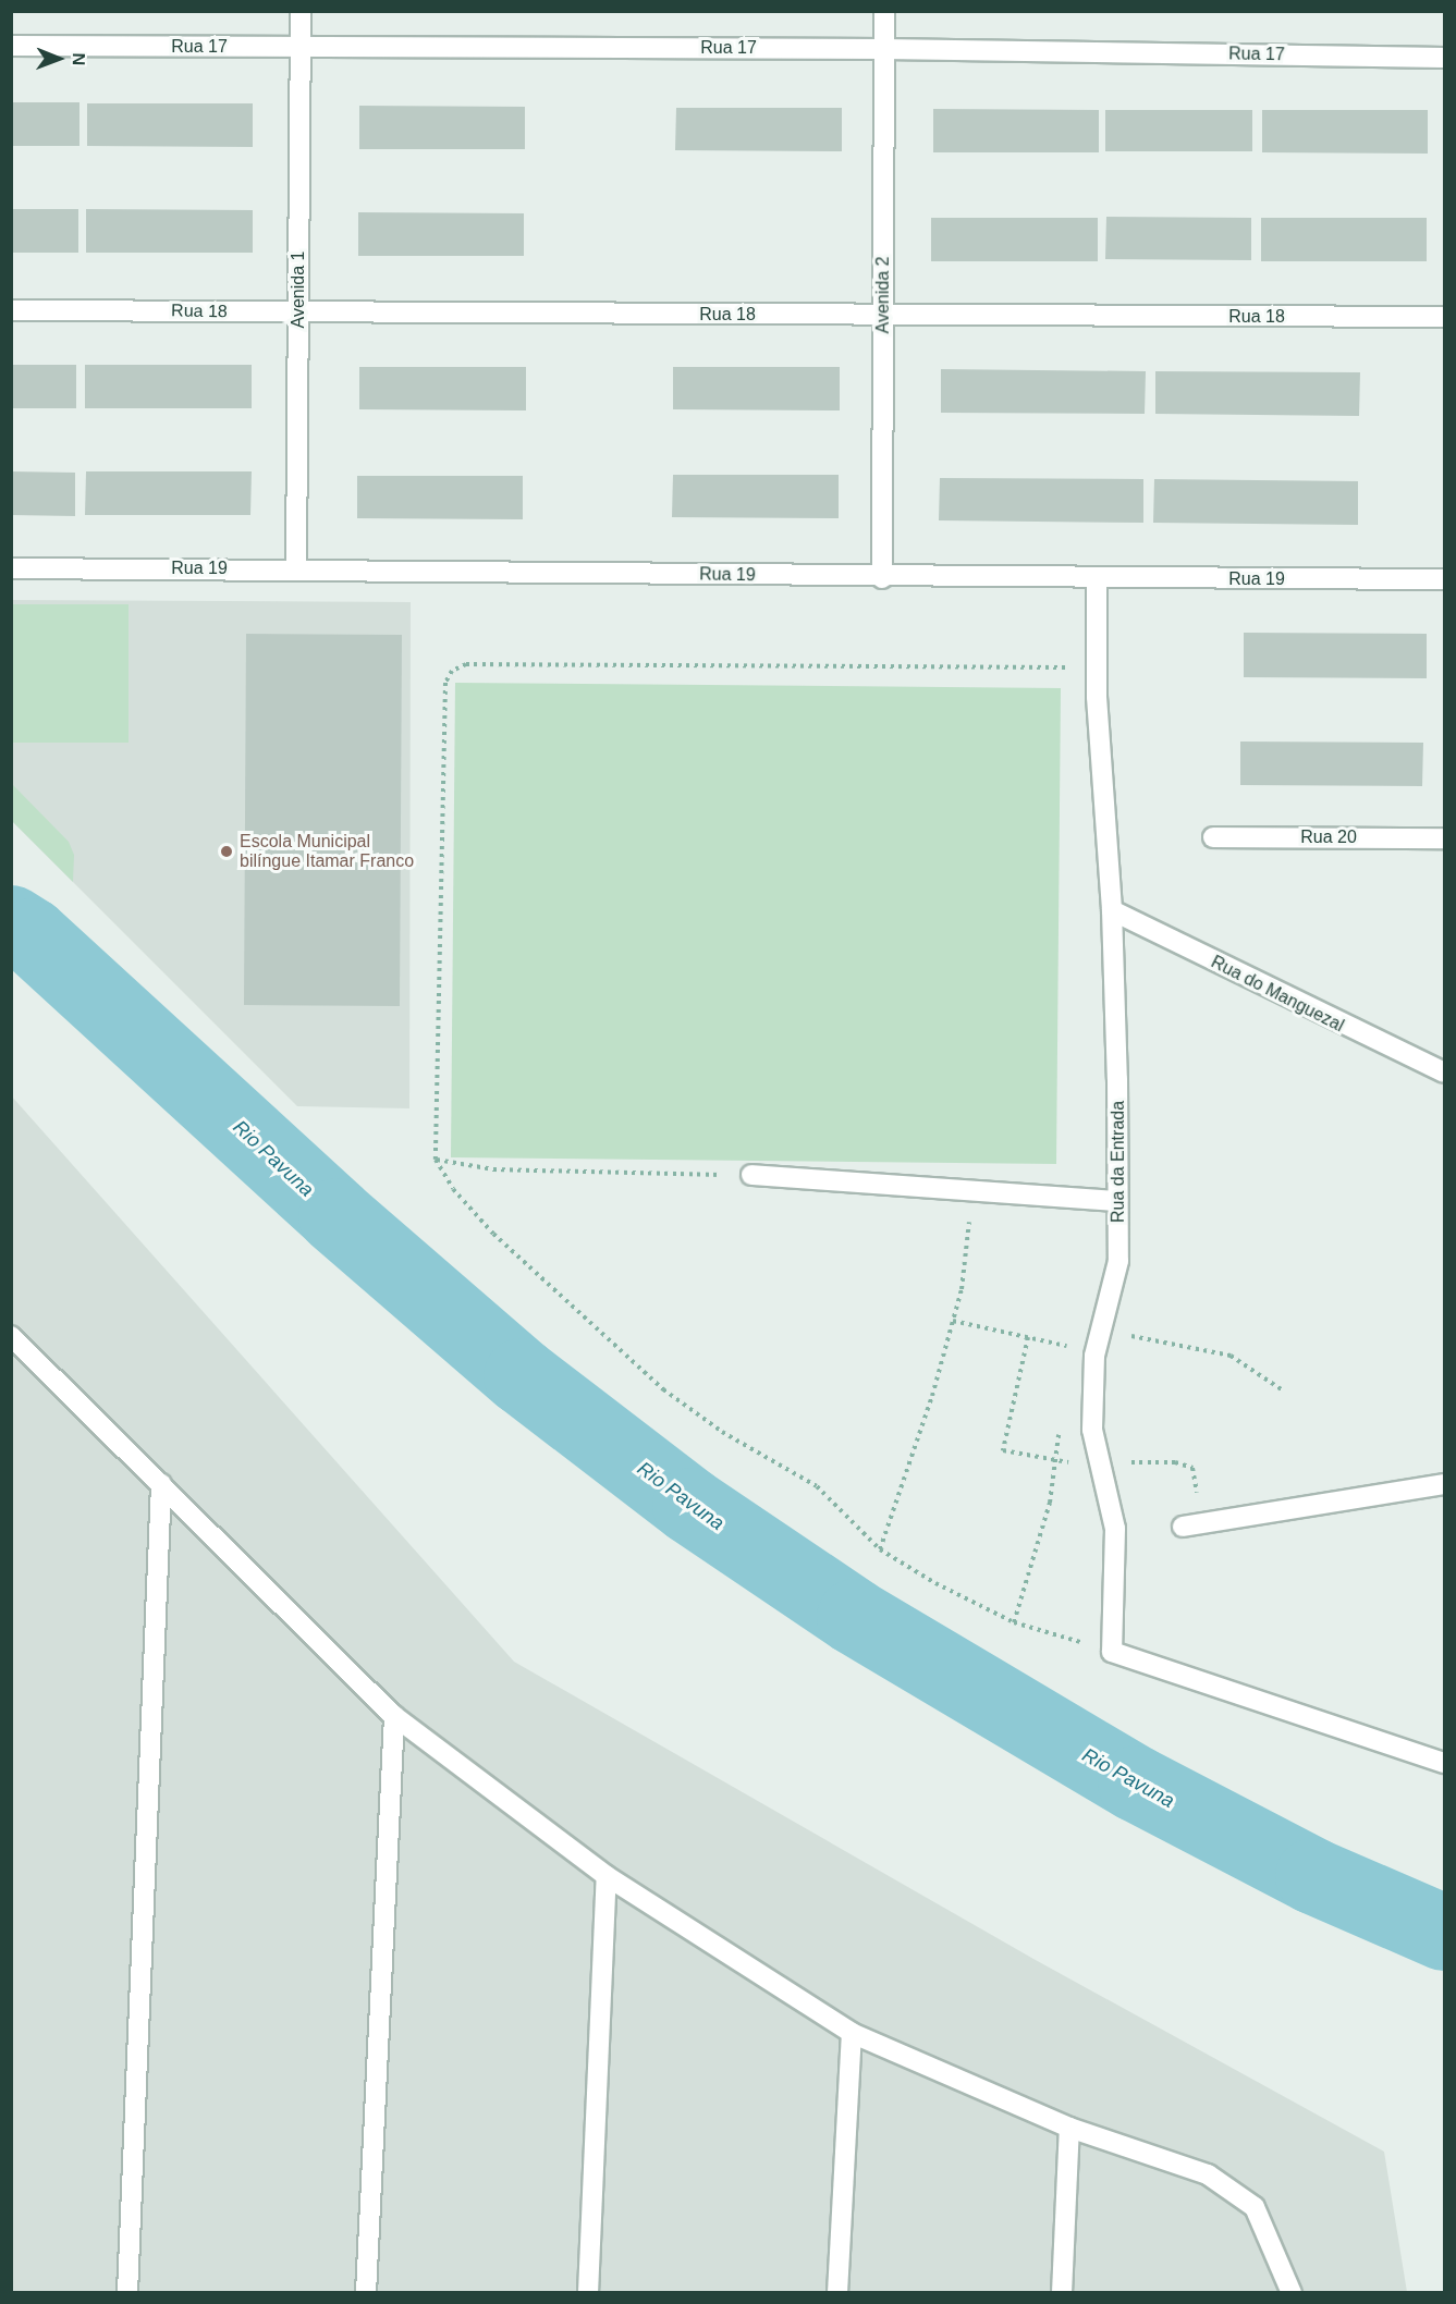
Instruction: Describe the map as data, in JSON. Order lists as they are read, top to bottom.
{
  "streets": {
    "street": [
      "Rua 17",
      "Avenida 1",
      "Avenida 2",
      "Rua 18",
      "Rua 19",
      "Rua 20",
      "Rua do Manguezal",
      "Rua da Entrada"
    ]
  },
  "crossings": [
    ["Rua 17", "Avenida 1"],
    ["Rua 17", "Avenida 2"],
    ["Avenida 1", "Rua 18"],
    ["Avenida 1", "Rua 19"],
    ["Avenida 2", "Rua 18"],
    ["Avenida 2", "Rua 19"],
    ["Rua 19", "Rua da Entrada"],
    ["Rua do Manguezal", "Rua da Entrada"]
  ],
  "water": ["Rio Pavuna"],
  "places": ["Escola Municipal bilíngue Itamar Franco"],
  "north": "right"
}
